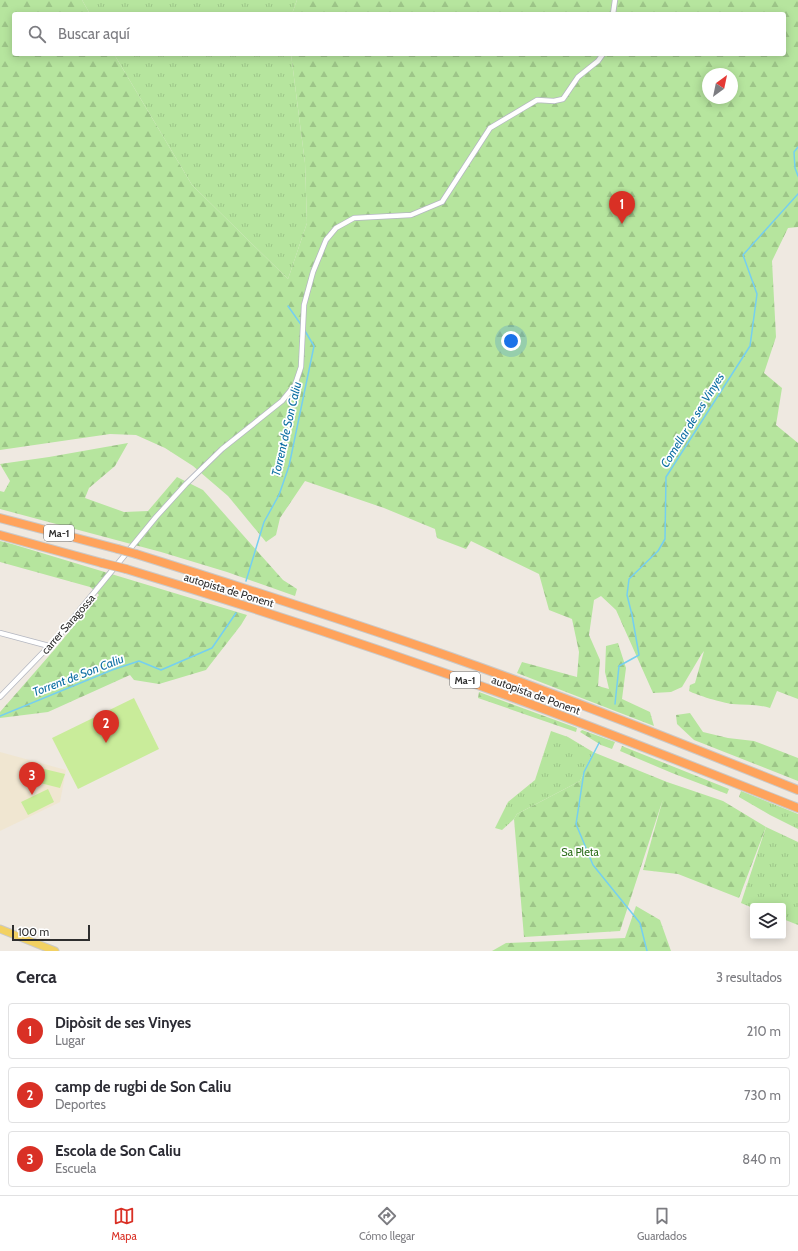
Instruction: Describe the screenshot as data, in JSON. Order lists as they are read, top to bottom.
{
  "streets": {
    "highway": ["Ma-1", "autopista de Ponent"],
    "street": ["carrer Saragossa"]
  },
  "crossings": [
    ["Ma-1", "autopista de Ponent"],
    ["Ma-1", "carrer Saragossa"],
    ["autopista de Ponent", "carrer Saragossa"]
  ],
  "water": ["Comellar de ses Vinyes", "Torrent de Son Caliu"],
  "parks": ["Sa Pleta"],
  "scale_bar": "100 m",
  "north": "top right",
  "page": {
    "search": "Buscar aquí",
    "pins": ["1", "2", "3"],
    "scale": "100 m",
    "heading": ["Cerca", "3 resultados"],
    "list": [
      {
        "mark": "1",
        "name": "Dipòsit de ses Vinyes",
        "note": "Lugar",
        "value": "210 m"
      },
      {
        "mark": "2",
        "name": "camp de rugbi de Son Caliu",
        "note": "Deportes",
        "value": "730 m"
      },
      {
        "mark": "3",
        "name": "Escola de Son Caliu",
        "note": "Escuela",
        "value": "840 m"
      }
    ],
    "nav": ["Mapa", "Cómo llegar", "Guardados"]
  }
}
